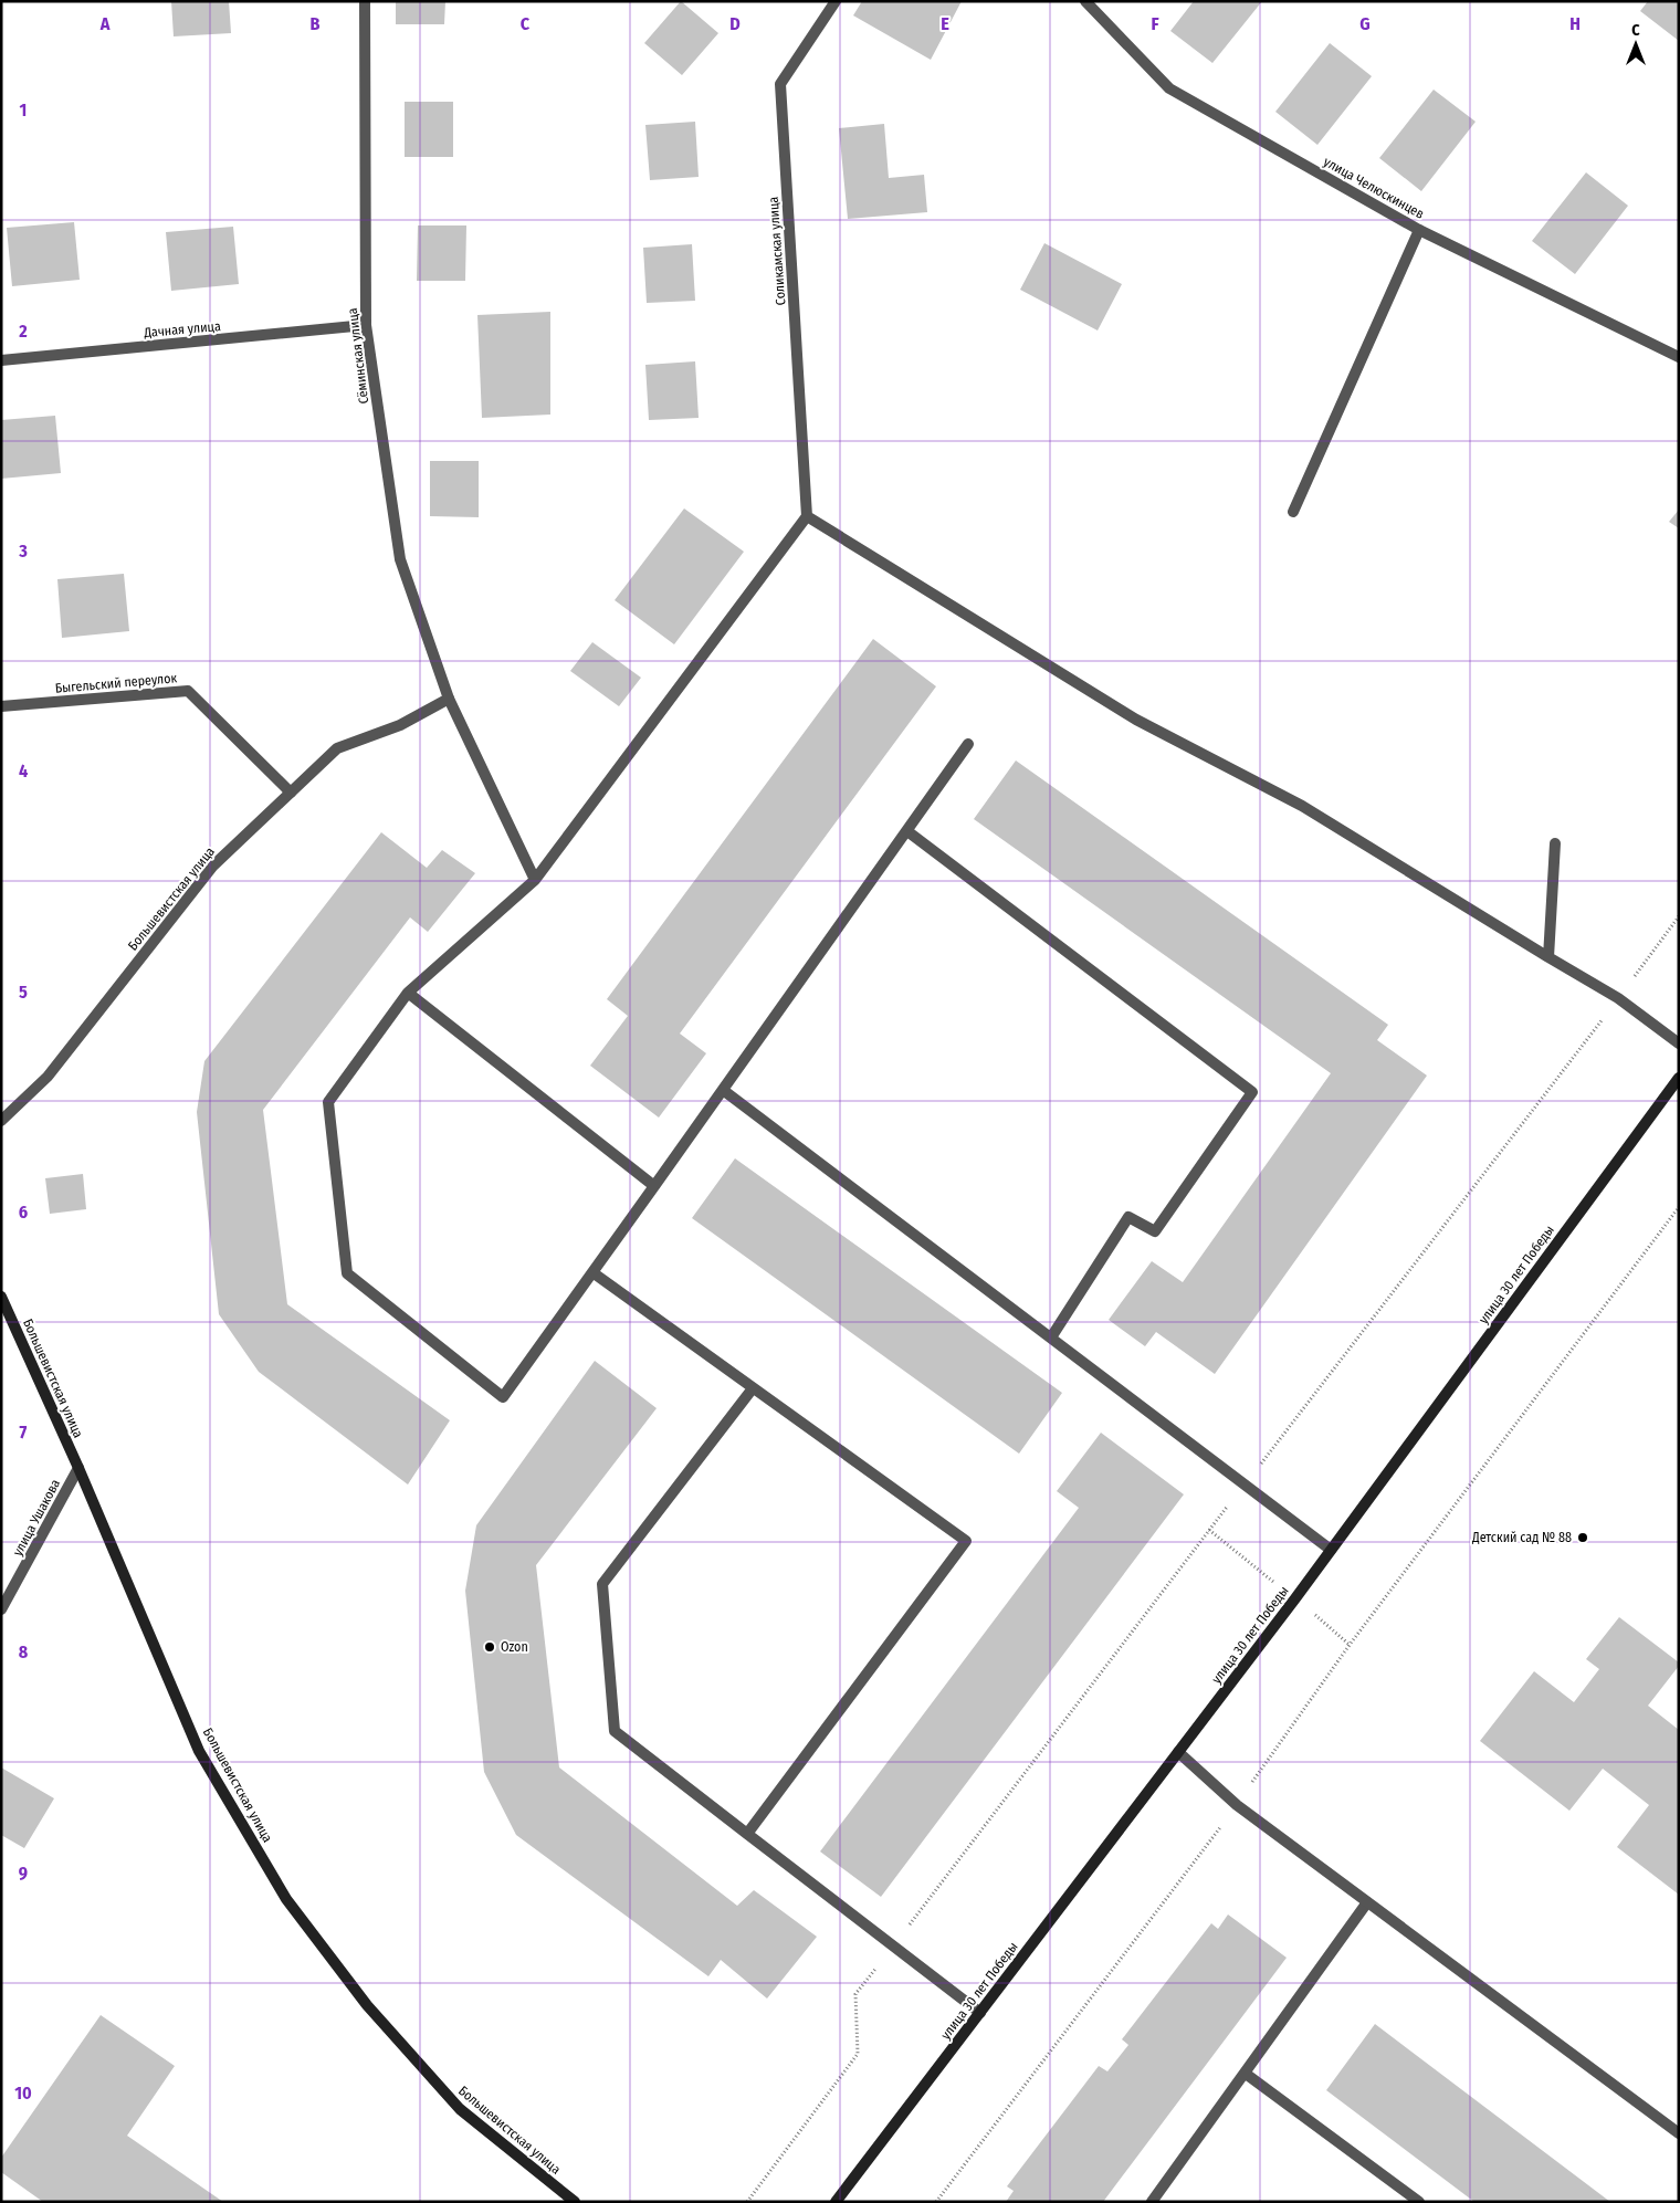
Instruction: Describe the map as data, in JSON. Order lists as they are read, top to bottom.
{
  "streets": {
    "street": [
      "улица Челюскинцев",
      "Соликамская улица",
      "Дачная улица",
      "Сёминская улица",
      "Быгельский переулок",
      "Большевистская улица",
      "улица 30 лет Победы",
      "улица Ушакова"
    ]
  },
  "crossings": [
    ["Дачная улица", "Сёминская улица"],
    ["Сёминская улица", "Большевистская улица"],
    ["Быгельский переулок", "Большевистская улица"],
    ["Большевистская улица", "улица Ушакова"]
  ],
  "places": ["Детский сад № 88", "Ozon"],
  "north": "top",
  "grid": {
    "columns": [
      "A",
      "B",
      "C",
      "D",
      "E",
      "F",
      "G",
      "H"
    ],
    "rows": [
      "1",
      "2",
      "3",
      "4",
      "5",
      "6",
      "7",
      "8",
      "9",
      "10"
    ]
  }
}
